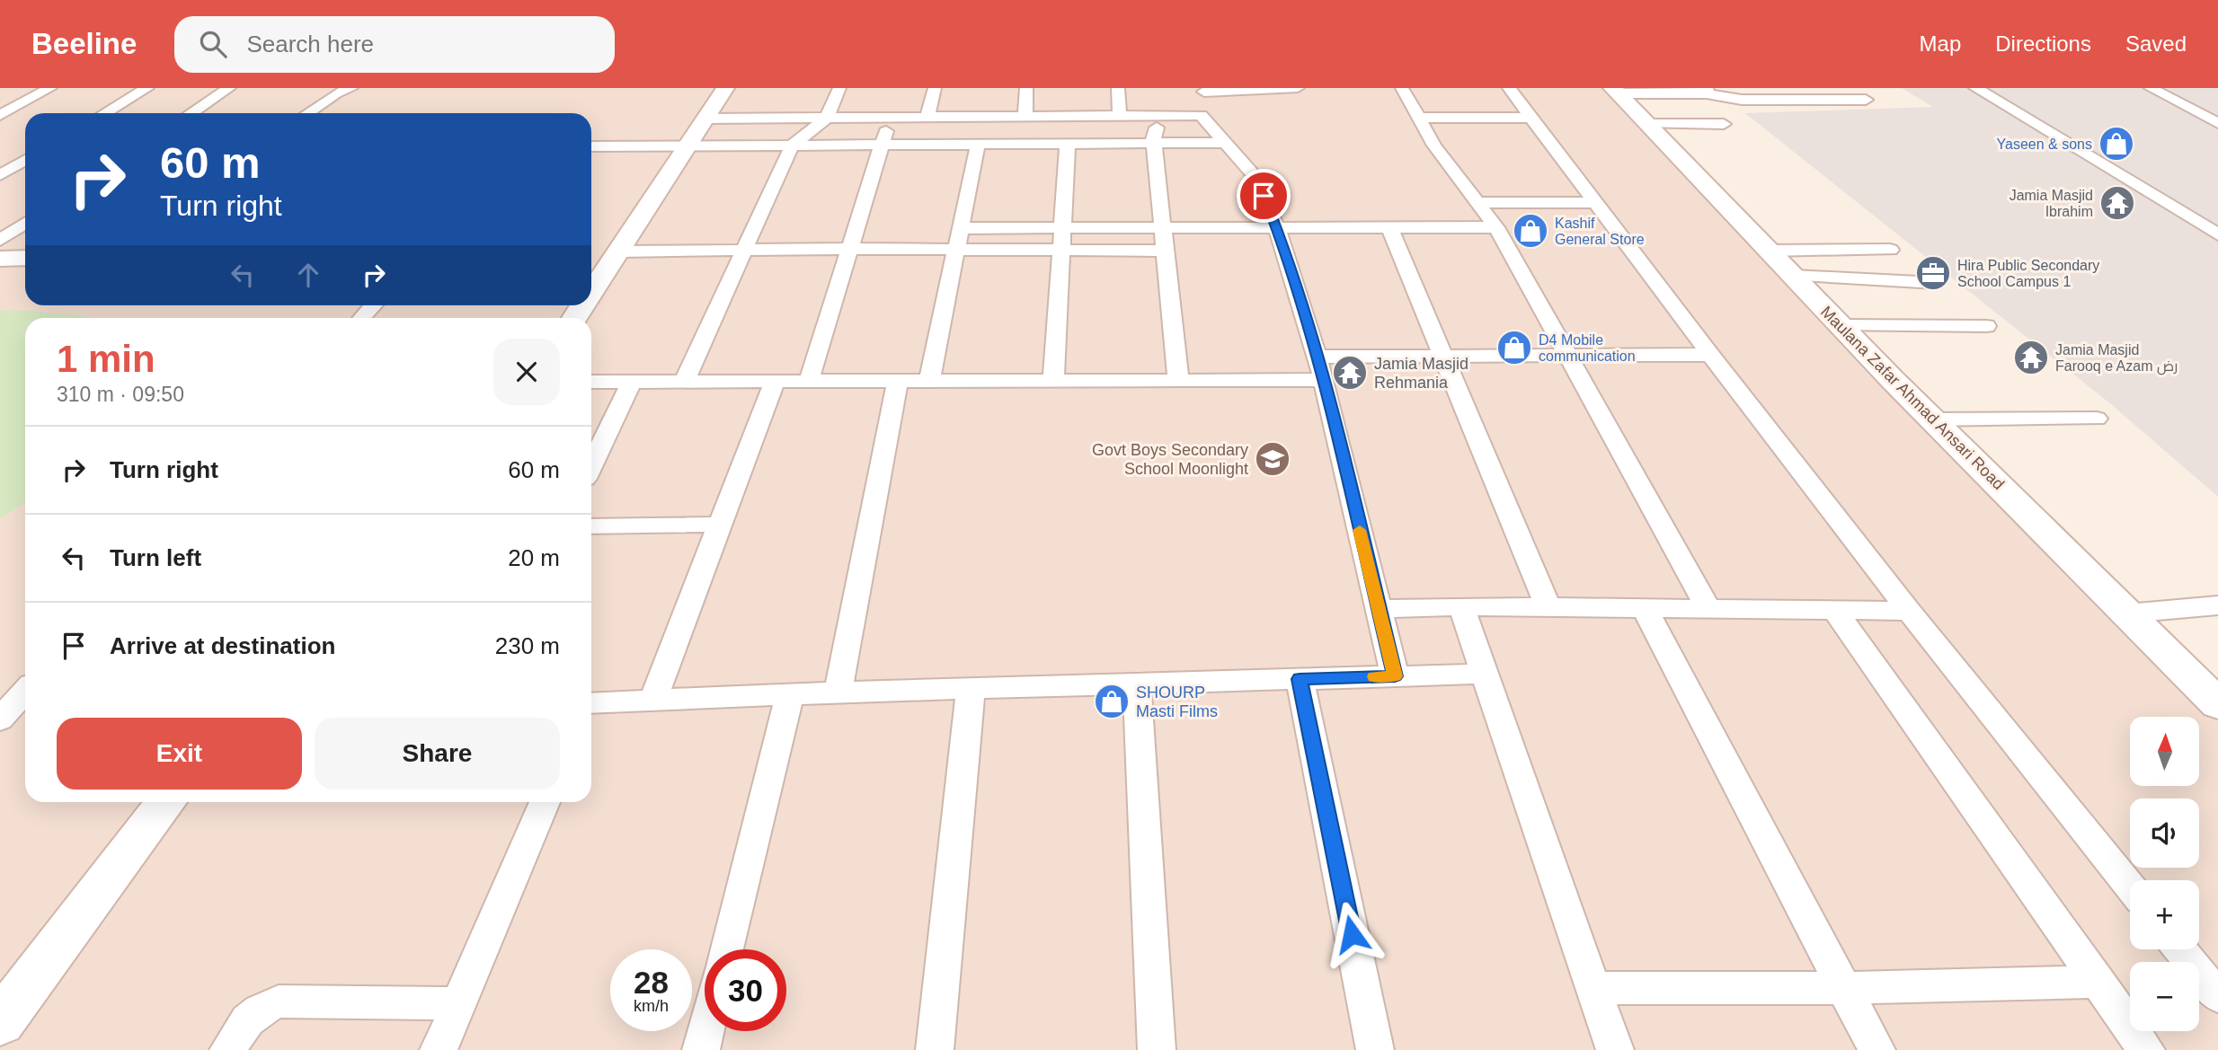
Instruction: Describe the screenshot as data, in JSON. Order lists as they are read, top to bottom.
{
  "streets": {
    "street": ["Maulana Zafar Ahmad Ansari Road"]
  },
  "places": {
    "shop": [
      "Yaseen & sons",
      "Kashif General Store",
      "D4 Mobile communication",
      "SHOURP Masti Films"
    ],
    "temple": ["Jamia Masjid Ibrahim", "Jamia Masjid Farooq e Azam رض", "Jamia Masjid Rehmania"],
    "office": ["Hira Public Secondary School Campus 1"],
    "school or university": ["Govt Boys Secondary School Moonlight"]
  },
  "north": "top",
  "page": {
    "header": "Beeline",
    "search": "Search here",
    "nav": ["Map", "Directions", "Saved"],
    "turn": ["60 m", "Turn right"],
    "heading": ["1 min", "310 m · 09:50"],
    "list": [
      {
        "name": "Turn right",
        "value": "60 m"
      },
      {
        "name": "Turn left",
        "value": "20 m"
      },
      {
        "name": "Arrive at destination",
        "value": "230 m"
      }
    ],
    "buttons": ["Exit", "Share"],
    "map_buttons": ["+", "−"],
    "speed": "28 km/h",
    "limit": "30"
  }
}
